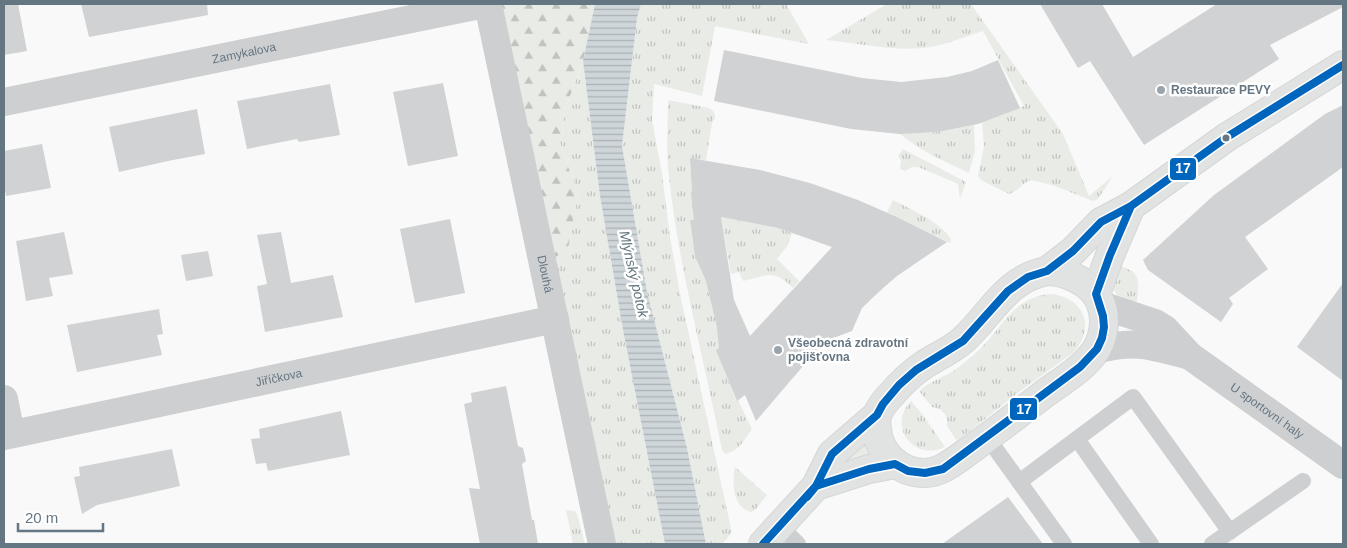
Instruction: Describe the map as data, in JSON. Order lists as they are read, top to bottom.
{
  "streets": {
    "street": [
      "Zamykalova",
      "Dlouhá",
      "Jiříčkova",
      "U sportovní haly"
    ]
  },
  "crossings": [
    ["Zamykalova", "Dlouhá"],
    ["Dlouhá", "Jiříčkova"]
  ],
  "water": ["Mlýnský potok"],
  "places": ["Restaurace PEVY", "Všeobecná zdravotní pojišťovna"],
  "lines": ["transit line 17"],
  "scale_bar": "20 m"
}
